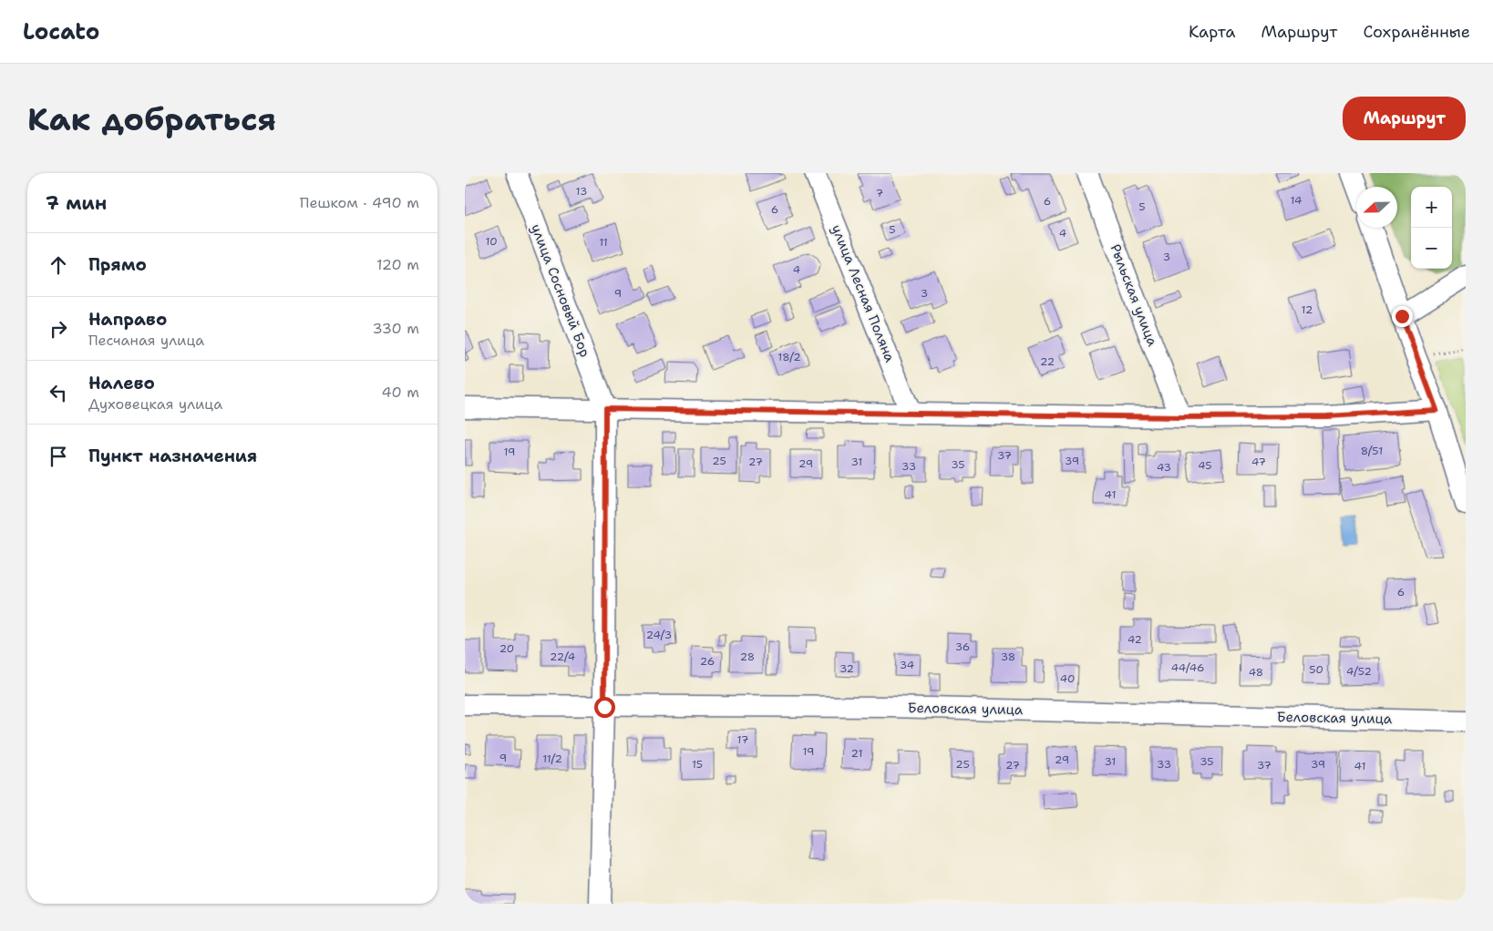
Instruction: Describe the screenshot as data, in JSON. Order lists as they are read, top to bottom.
{
  "streets": {
    "street": [
      "улица Сосновый Бор",
      "улица Лесная Поляна",
      "Рыльская улица",
      "Беловская улица"
    ]
  },
  "house_numbers": [
    "13",
    "7",
    "14",
    "6",
    "5",
    "6",
    "5",
    "4",
    "10",
    "11",
    "3",
    "4",
    "9",
    "3",
    "12",
    "18/2",
    "22",
    "8/51",
    "19",
    "37",
    "25",
    "39",
    "27",
    "31",
    "47",
    "29",
    "35",
    "45",
    "33",
    "43",
    "41",
    "6",
    "24/3",
    "42",
    "36",
    "20",
    "22/4",
    "28",
    "38",
    "26",
    "34",
    "44/46",
    "32",
    "50",
    "4/52",
    "48",
    "40",
    "17",
    "19",
    "21",
    "9",
    "11/2",
    "29",
    "31",
    "35",
    "15",
    "25",
    "33",
    "39",
    "27",
    "37",
    "41"
  ],
  "north": "left",
  "page": {
    "header": "Locato",
    "nav": ["Карта", "Маршрут", "Сохранённые"],
    "buttons": "Маршрут",
    "title": "Как добраться",
    "heading": ["7 мин", "Пешком · 490 m"],
    "map_buttons": ["+", "−"],
    "list": [
      ["Прямо", "120 m"],
      ["Направо", "Песчаная улица", "330 m"],
      ["Налево", "Духовецкая улица", "40 m"],
      "Пункт назначения"
    ]
  }
}
